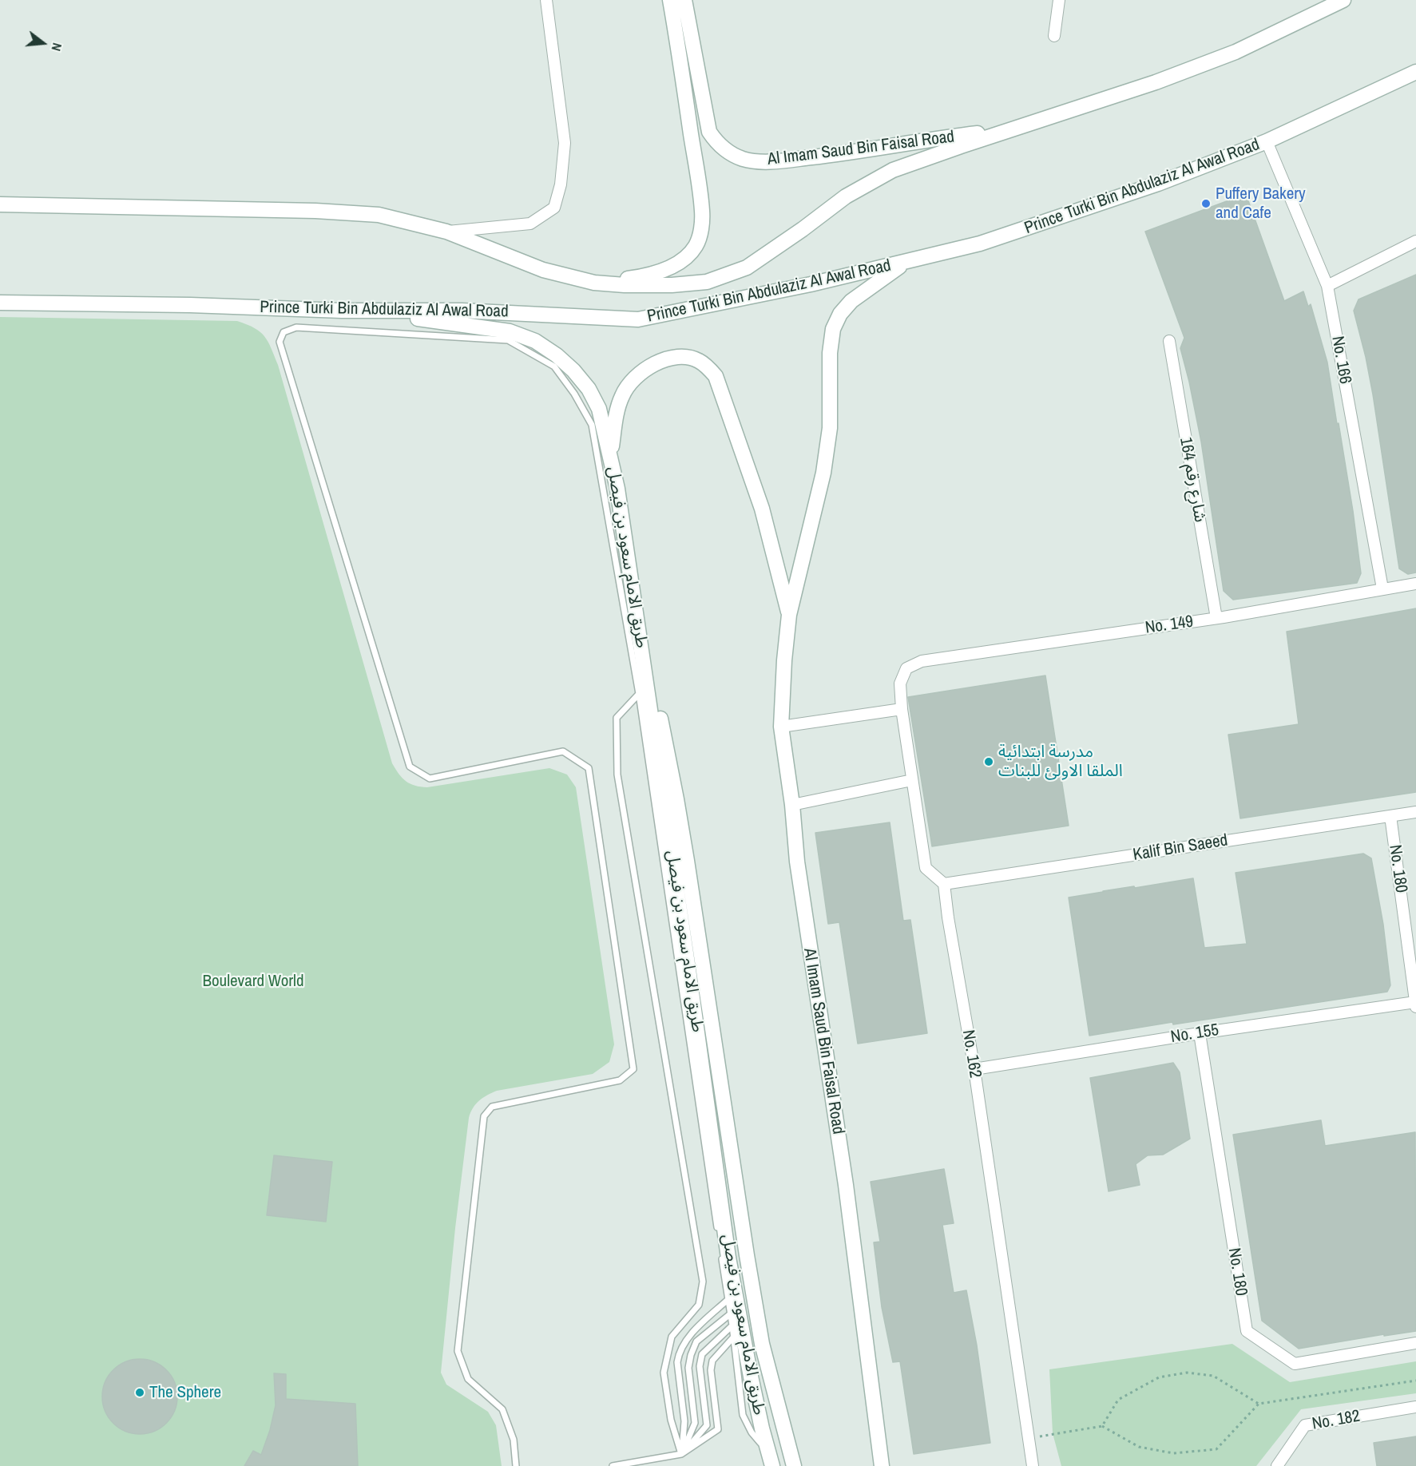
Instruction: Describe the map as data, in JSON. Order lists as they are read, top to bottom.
{
  "streets": {
    "main road": ["Al Imam Saud Bin Faisal Road", "Prince Turki Bin Abdulaziz Al Awal Road", "طريق الامام سعود بن فيصل"],
    "street": [
      "No. 166",
      "شارع رقم 164",
      "No. 149",
      "Kalif Bin Saeed",
      "No. 180",
      "No. 155",
      "No. 162",
      "No. 182"
    ]
  },
  "crossings": [
    ["Al Imam Saud Bin Faisal Road", "Prince Turki Bin Abdulaziz Al Awal Road"],
    ["Prince Turki Bin Abdulaziz Al Awal Road", "No. 166"],
    ["No. 166", "No. 149"],
    ["شارع رقم 164", "No. 149"],
    ["Kalif Bin Saeed", "No. 180"],
    ["Kalif Bin Saeed", "No. 162"],
    ["No. 180", "No. 155"],
    ["No. 155", "No. 162"]
  ],
  "parks": ["Boulevard World"],
  "places": ["Puffery Bakery and Cafe", "مدرسة ابتدائية الملقا الاولئ للبنات", "The Sphere"],
  "north": "right"
}
